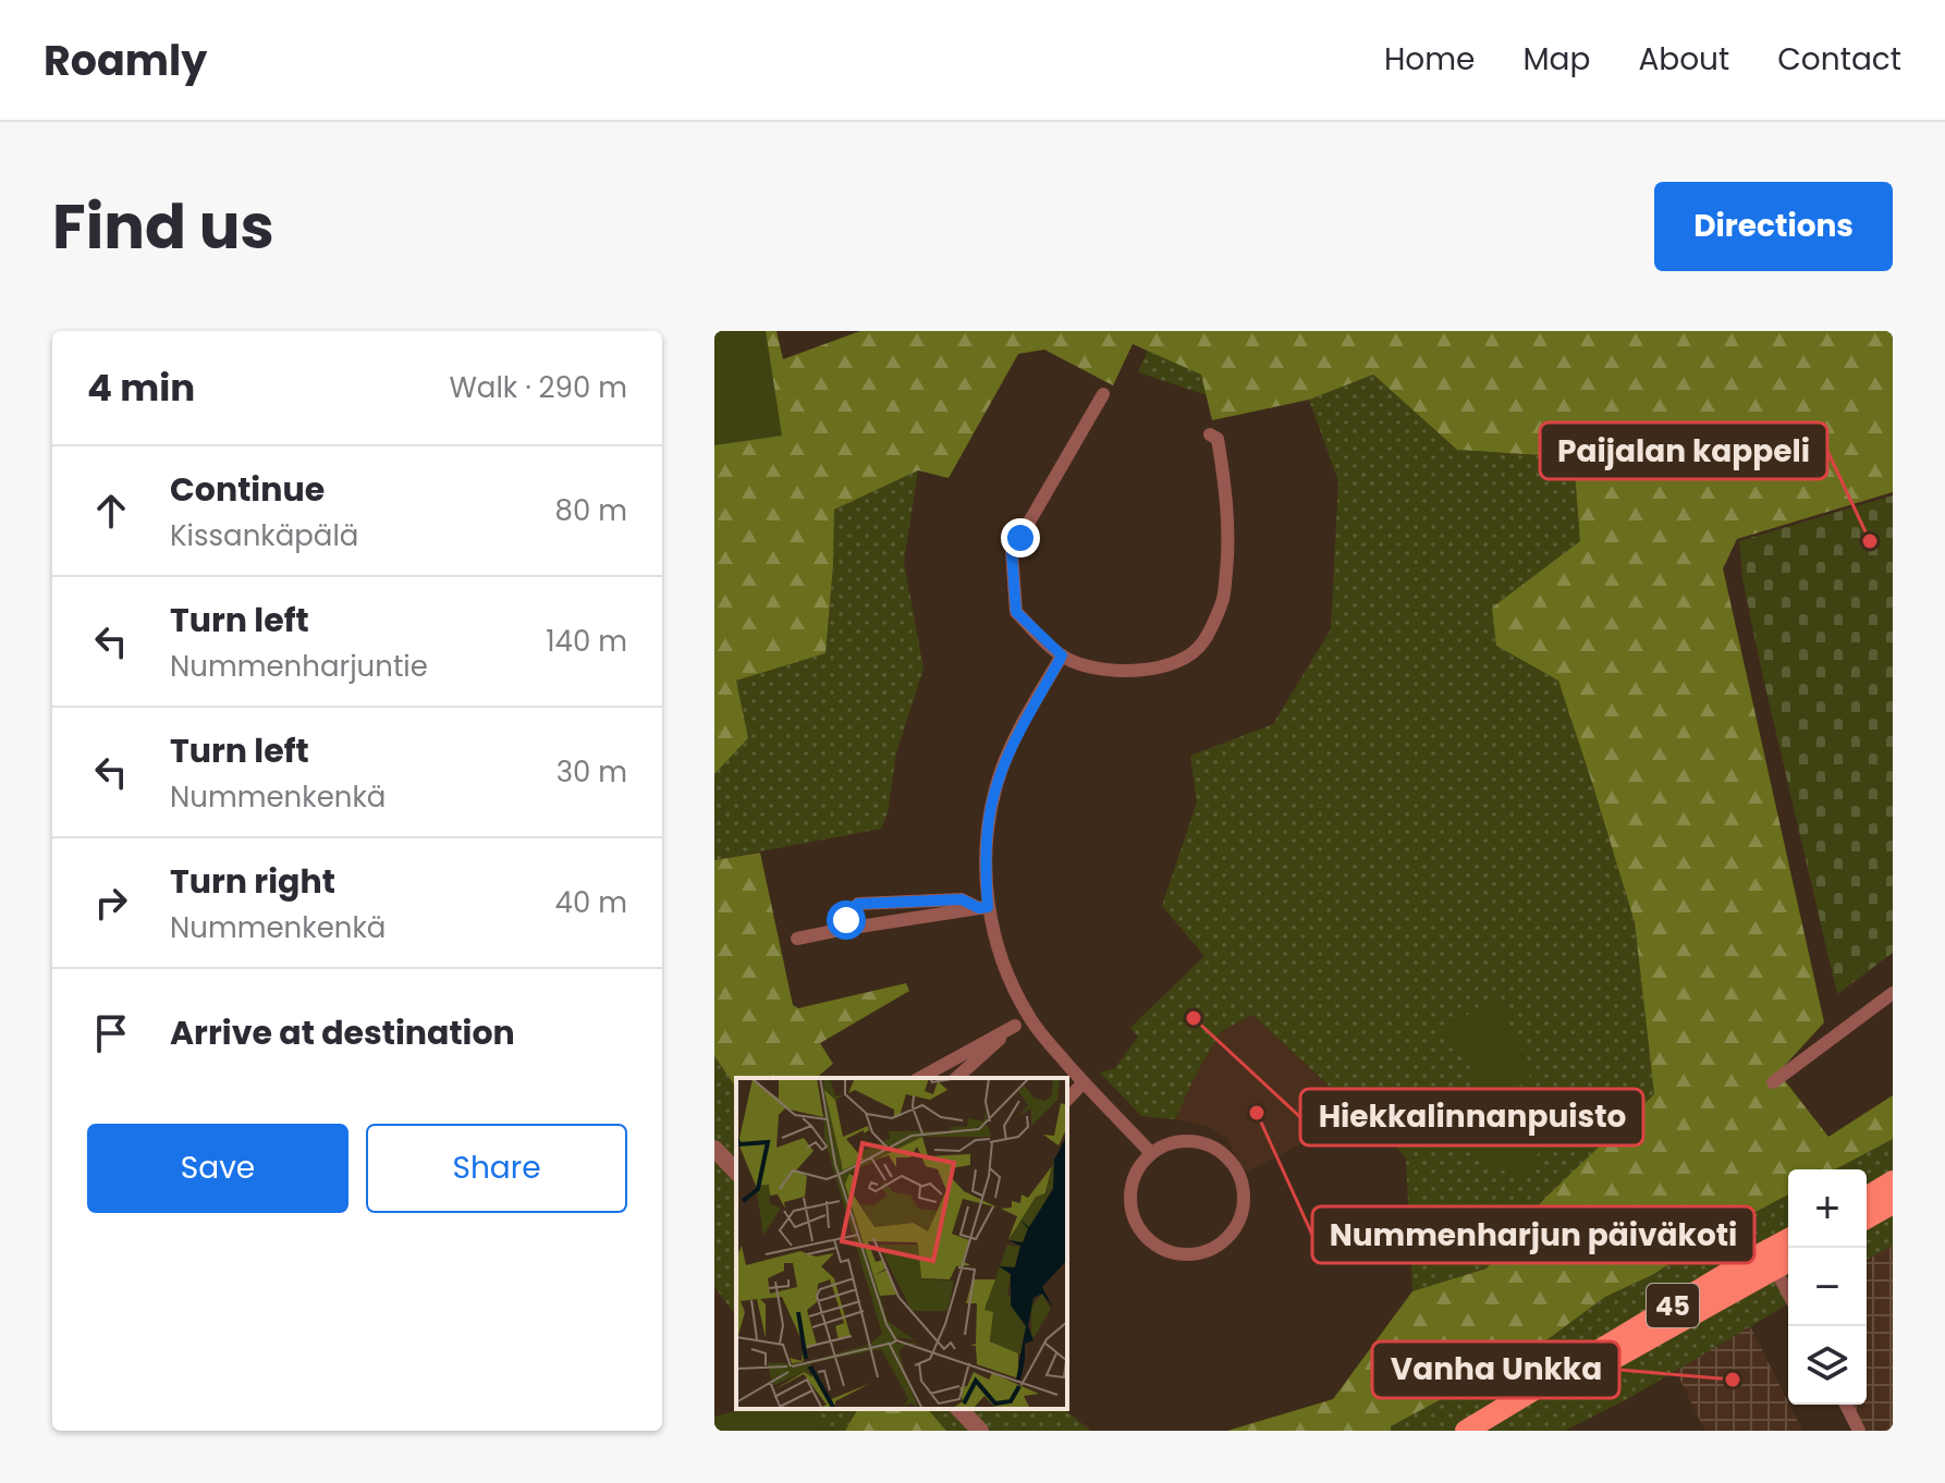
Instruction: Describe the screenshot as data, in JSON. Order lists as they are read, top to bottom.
{
  "streets": {
    "main road": ["45"]
  },
  "places": [
    "Paijalan kappeli",
    "Hiekkalinnanpuisto",
    "Nummenharjun päiväkoti",
    "Vanha Unkka"
  ],
  "page": {
    "header": "Roamly",
    "nav": [
      "Home",
      "Map",
      "About",
      "Contact"
    ],
    "title": "Find us",
    "buttons": [
      "Directions",
      ["Save", "Share"]
    ],
    "heading": ["4 min", "Walk · 290 m"],
    "list": [
      ["Continue", "Kissankäpälä", "80 m"],
      ["Turn left", "Nummenharjuntie", "140 m"],
      ["Turn left", "Nummenkenkä", "30 m"],
      ["Turn right", "Nummenkenkä", "40 m"],
      "Arrive at destination"
    ],
    "map_buttons": ["+", "−"]
  }
}
